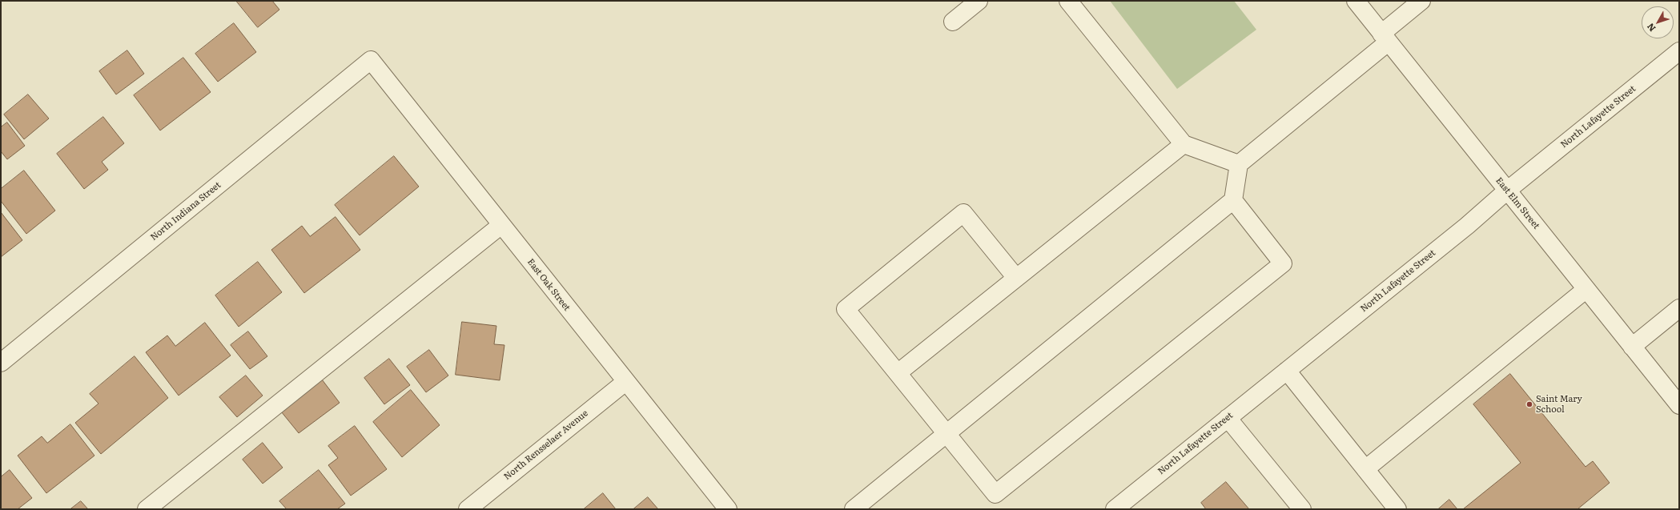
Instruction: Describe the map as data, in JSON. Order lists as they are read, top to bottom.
{
  "streets": {
    "street": [
      "North Lafayette Street",
      "East Elm Street",
      "North Indiana Street",
      "East Oak Street",
      "North Rensselaer Avenue"
    ]
  },
  "crossings": [
    ["North Lafayette Street", "East Elm Street"],
    ["North Indiana Street", "East Oak Street"],
    ["East Oak Street", "North Rensselaer Avenue"]
  ],
  "places": ["Saint Mary School"],
  "north": "bottom left"
}
